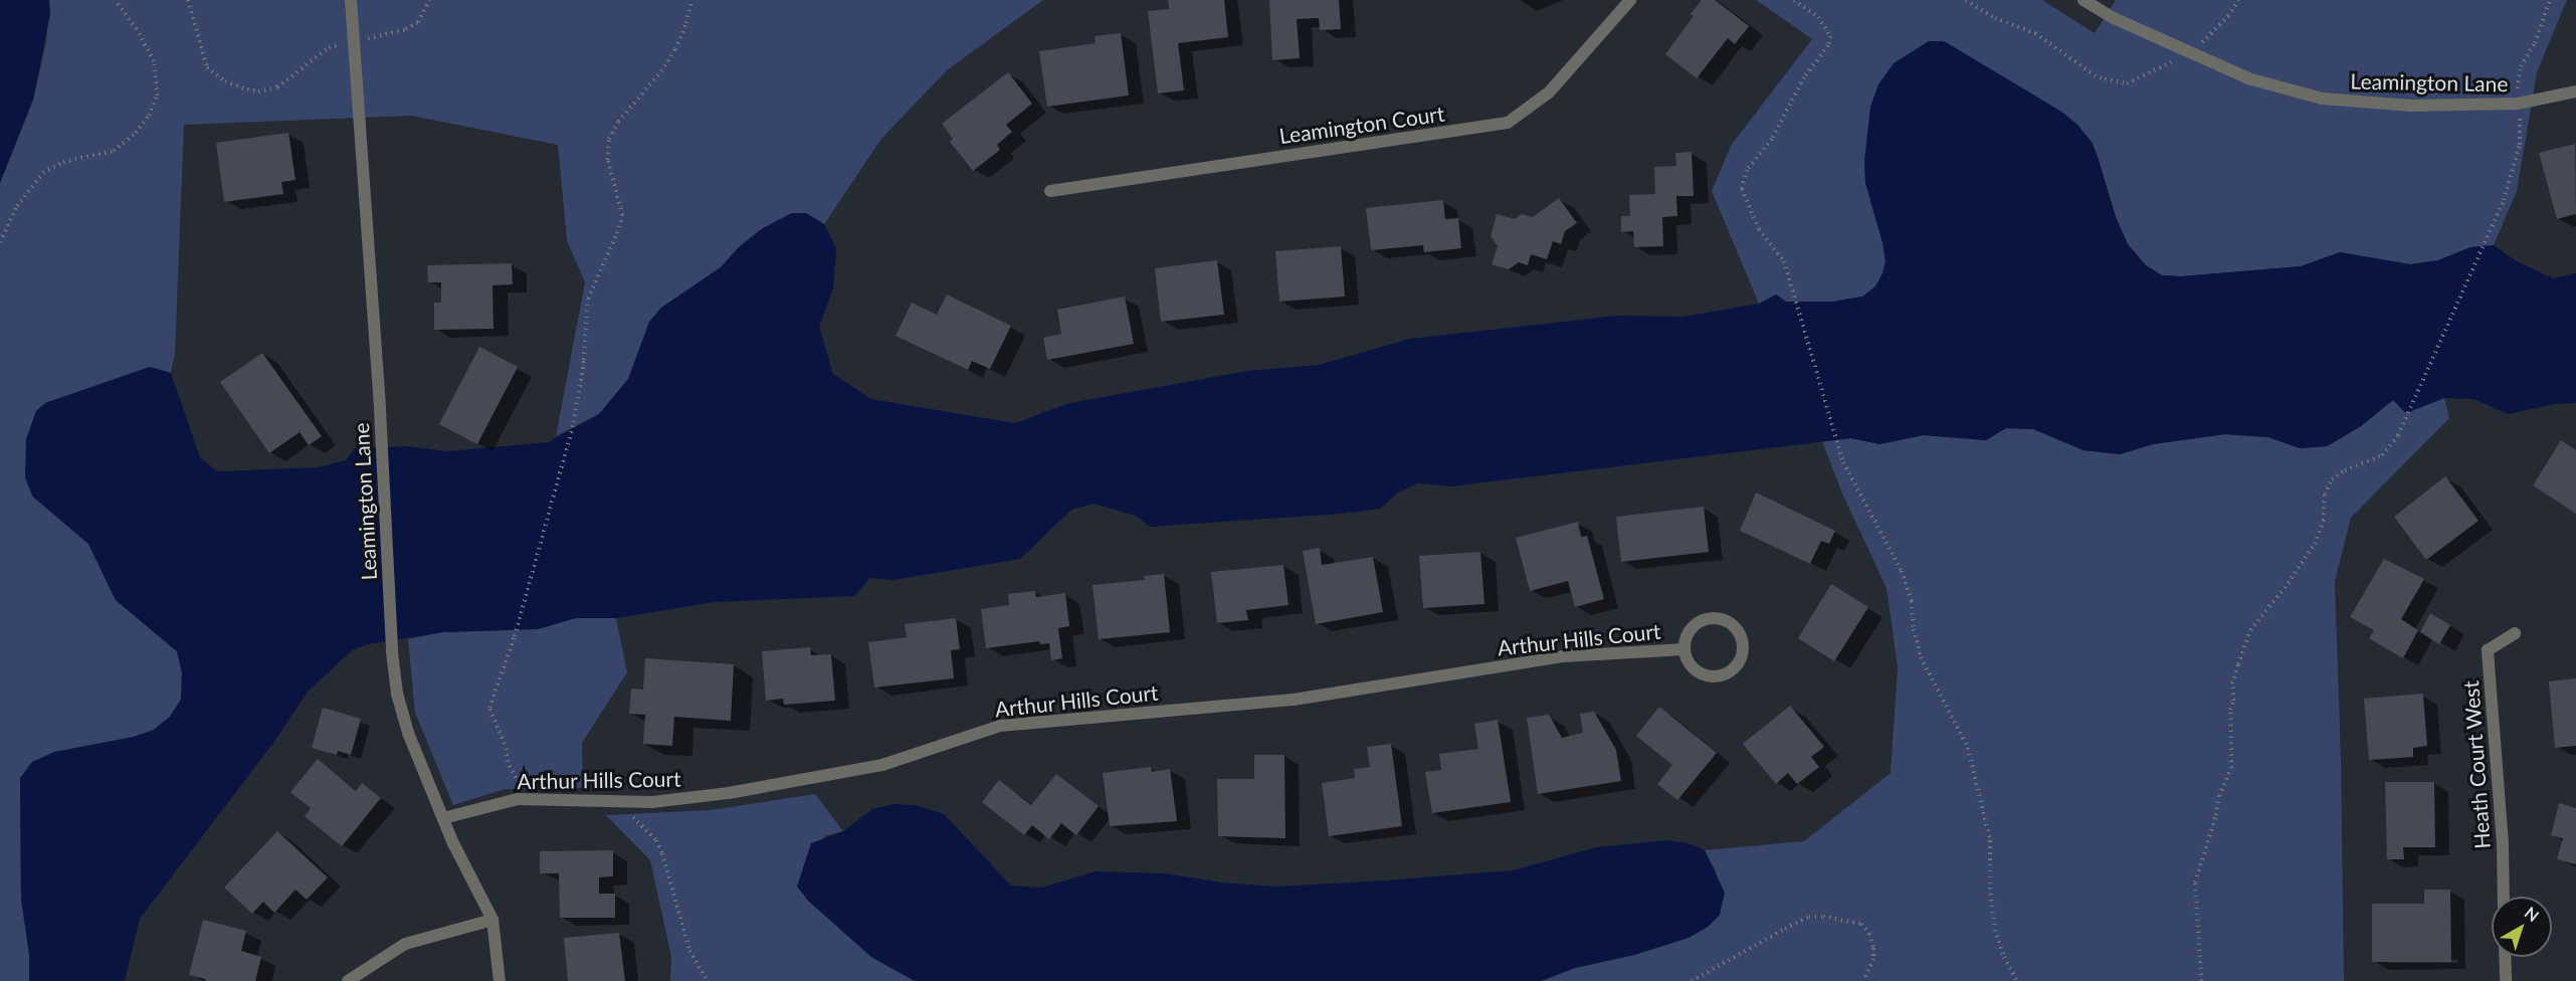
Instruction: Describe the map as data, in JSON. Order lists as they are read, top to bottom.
{
  "streets": {
    "street": [
      "Leamington Lane",
      "Leamington Court",
      "Arthur Hills Court",
      "Heath Court West"
    ]
  },
  "crossings": [
    ["Leamington Lane", "Arthur Hills Court"]
  ],
  "north": "top right"
}
